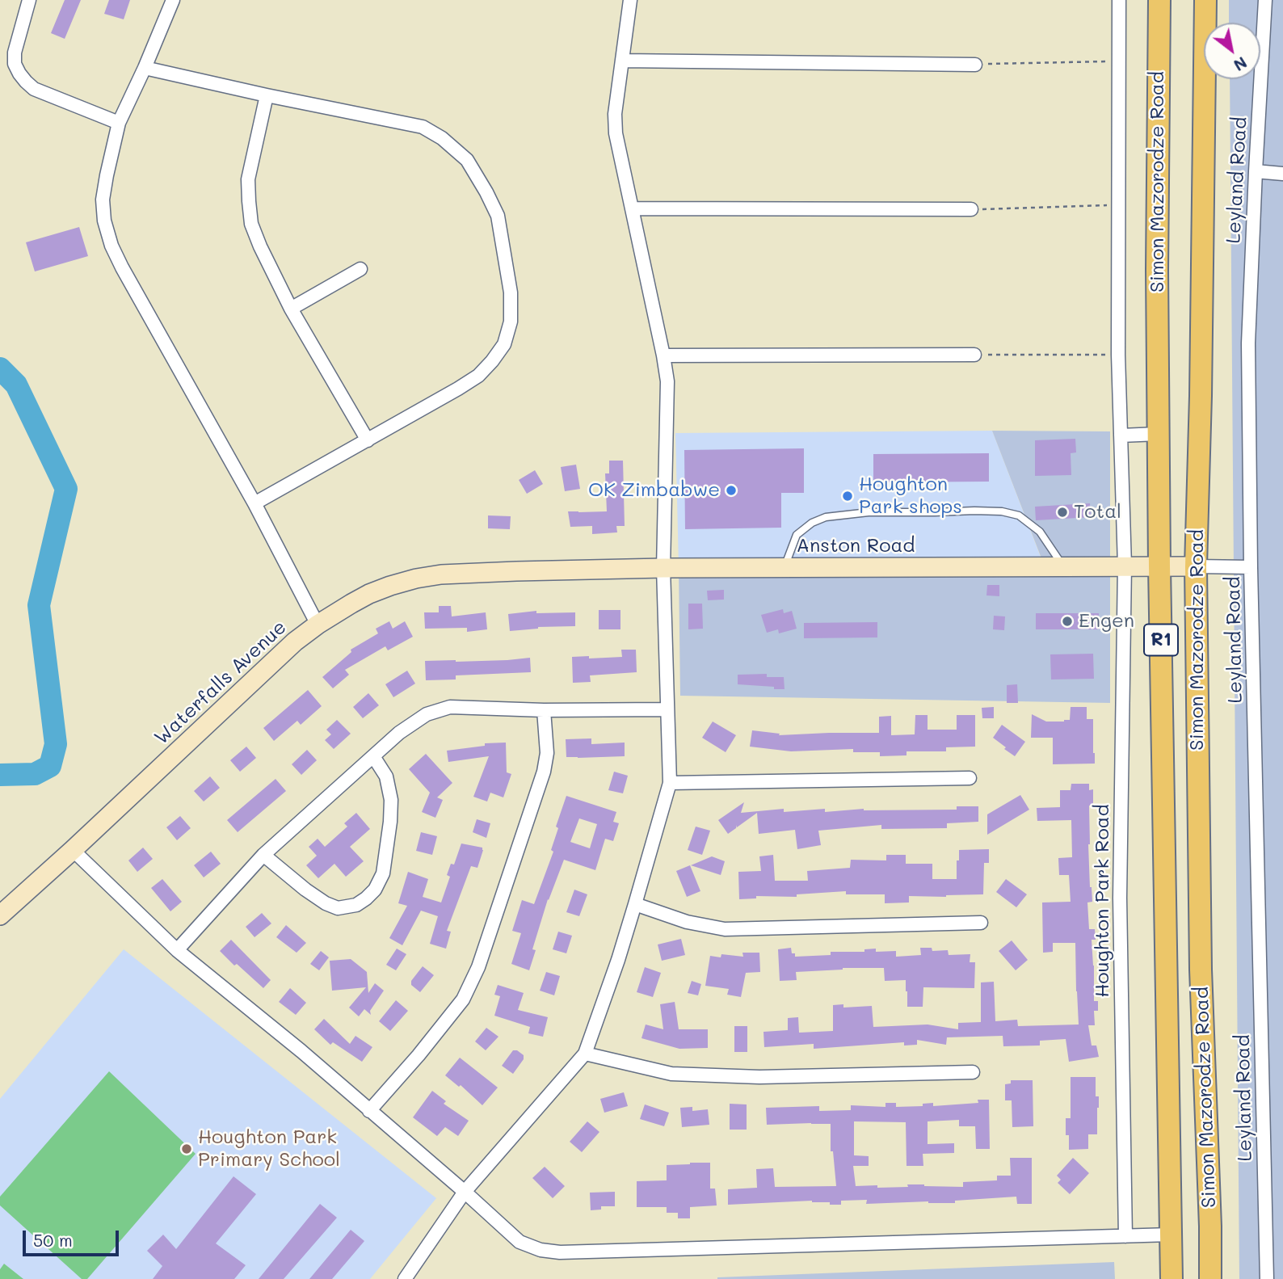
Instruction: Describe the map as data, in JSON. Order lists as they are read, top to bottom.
{
  "streets": {
    "highway": ["Simon Mazorodze Road", "R1"],
    "main road": ["Anston Road", "Waterfalls Avenue"],
    "street": ["Leyland Road", "Houghton Park Road"]
  },
  "crossings": [
    ["Simon Mazorodze Road", "Anston Road"],
    ["Anston Road", "Waterfalls Avenue"],
    ["Anston Road", "Houghton Park Road"]
  ],
  "places": [
    "OK Zimbabwe",
    "Houghton Park shops",
    "Total",
    "Engen",
    "Houghton Park Primary School"
  ],
  "scale_bar": "50 m",
  "north": "bottom right"
}
